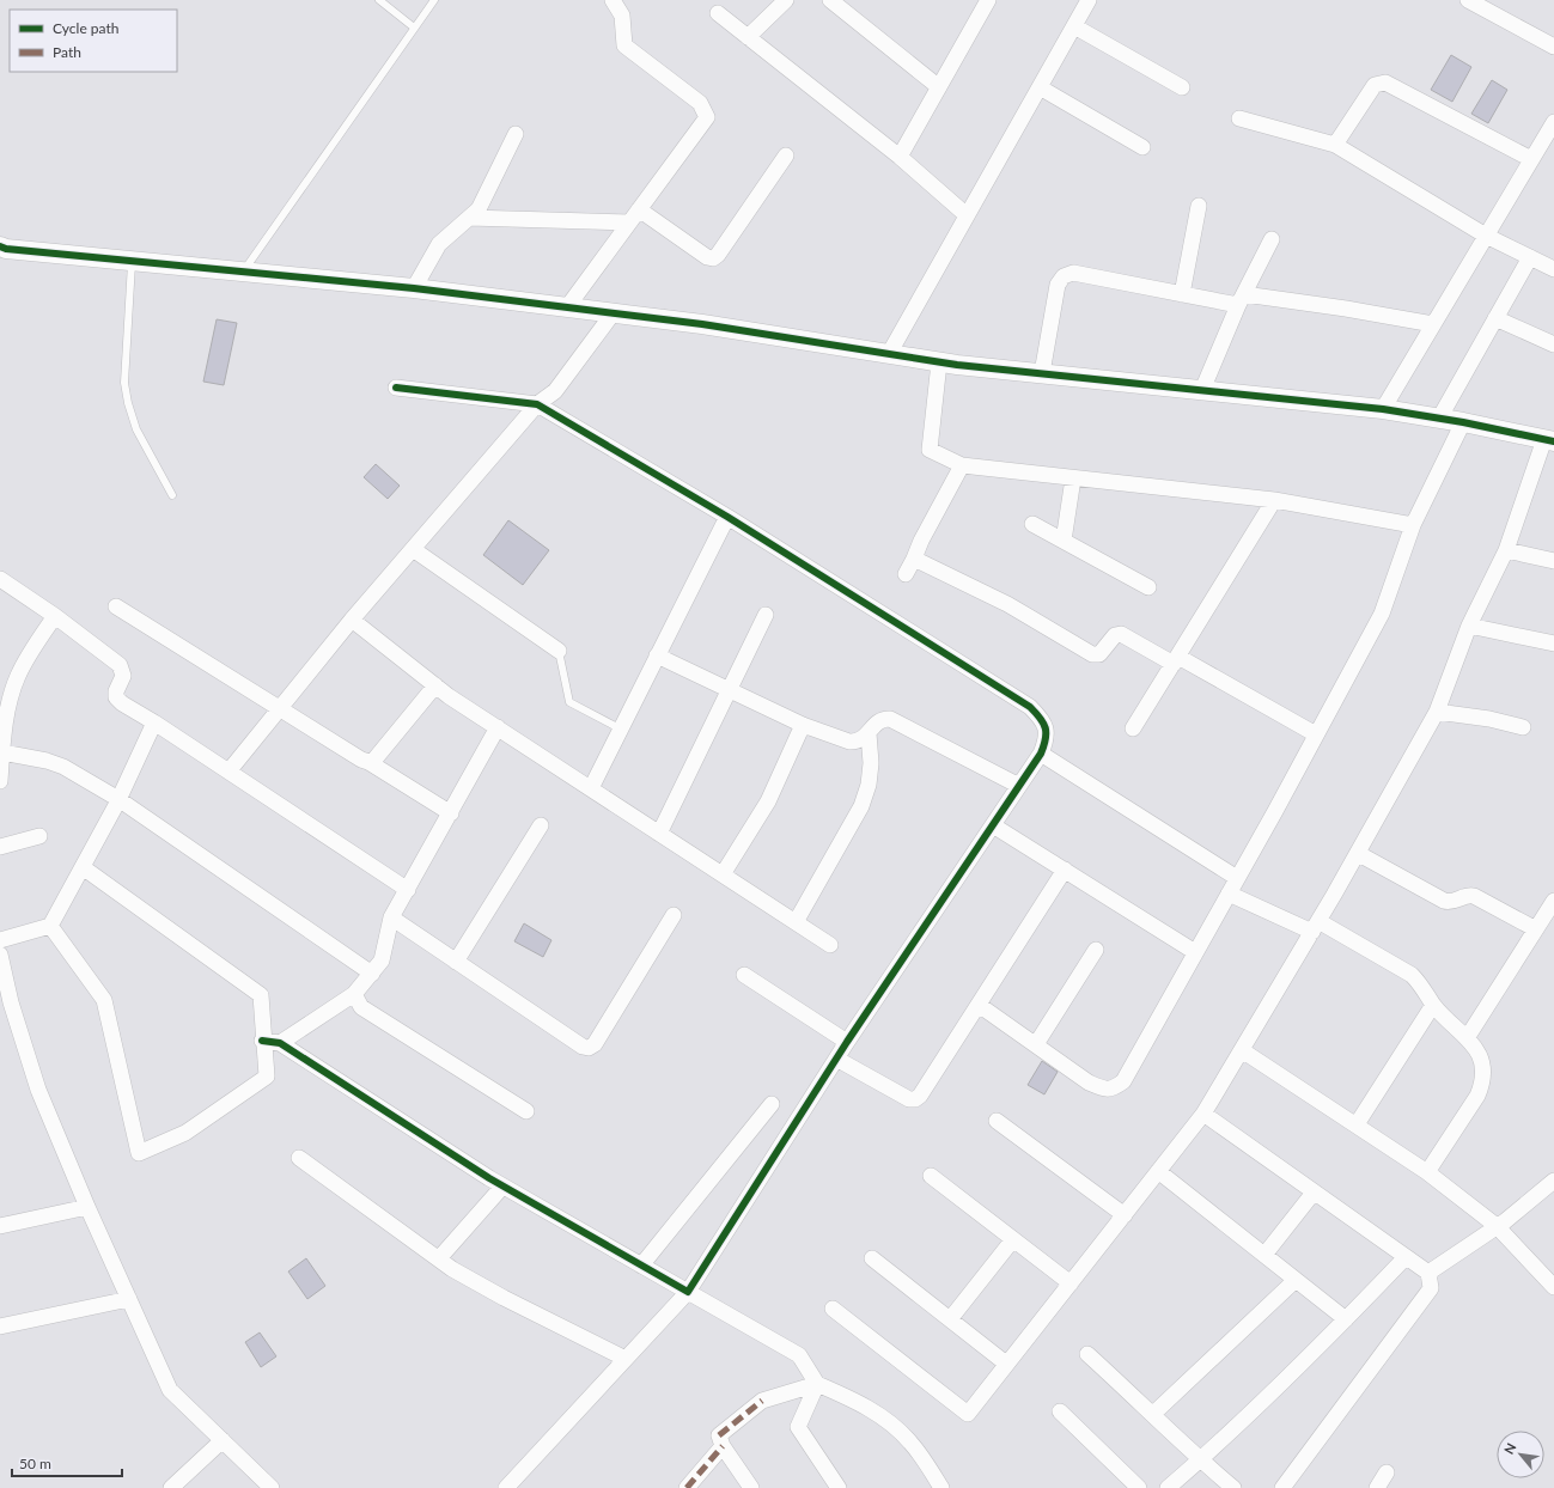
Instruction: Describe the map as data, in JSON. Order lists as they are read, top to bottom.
{
  "legend": ["Cycle path", "Path"],
  "scale_bar": "50 m",
  "north": "top left"
}
